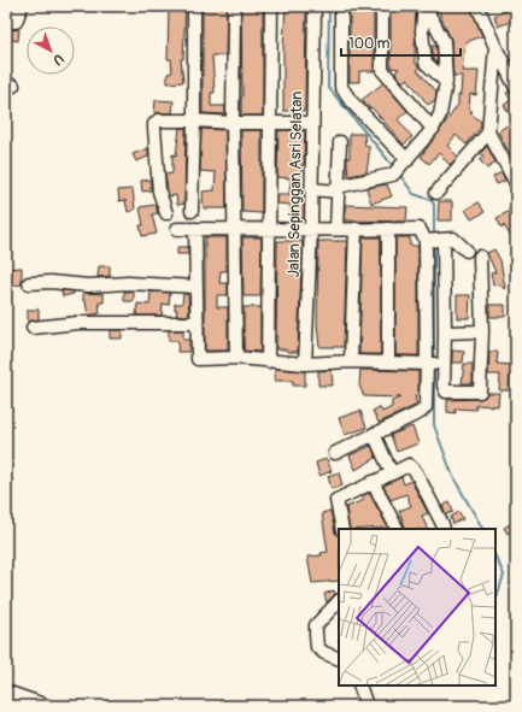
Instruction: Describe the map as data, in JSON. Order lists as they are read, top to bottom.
{
  "streets": {
    "street": ["Jalan Sepinggan Asri Selatan"]
  },
  "scale_bar": "100 m",
  "north": "bottom right"
}
